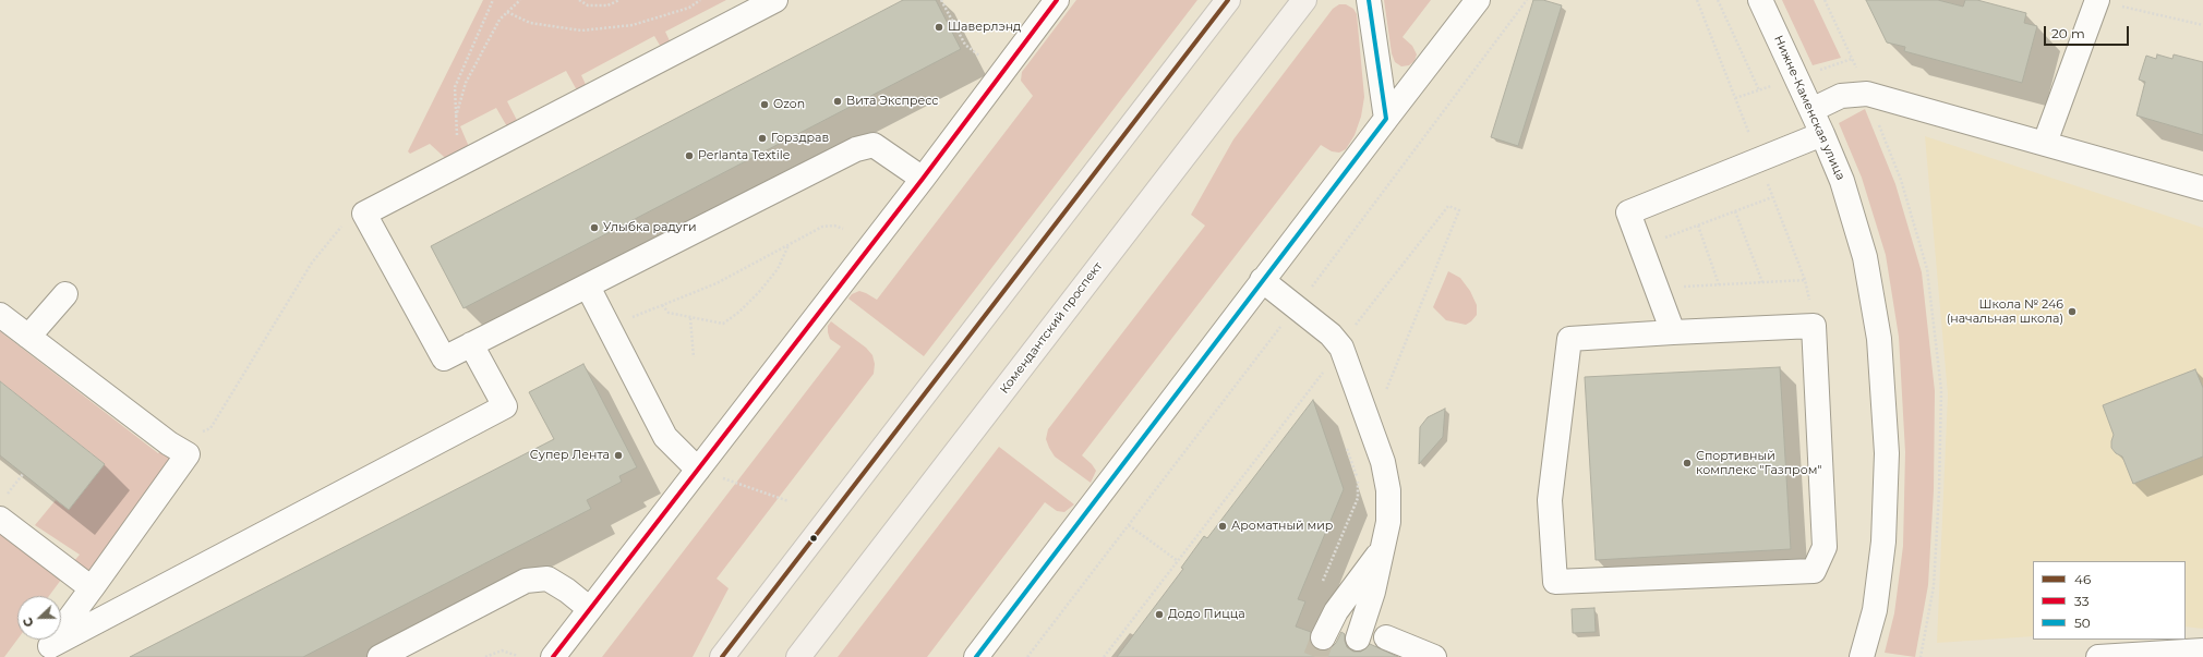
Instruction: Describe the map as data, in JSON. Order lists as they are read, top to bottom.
{
  "streets": {
    "main road": ["Комендантский проспект"],
    "street": ["Нижне-Каменская улица"]
  },
  "places": [
    "Шаверлэнд",
    "Вита Экспресс",
    "Ozon",
    "Горздрав",
    "Perlanta Textile",
    "Улыбка радуги",
    "Школа № 246 (начальная школа)",
    "Супер Лента",
    "Спортивный комплекс \"Газпром\"",
    "Ароматный мир",
    "Додо Пицца"
  ],
  "lines": ["transit line 46", "transit line 33", "transit line 50"],
  "legend": ["46", "33", "50"],
  "scale_bar": "20 m",
  "north": "left"
}
